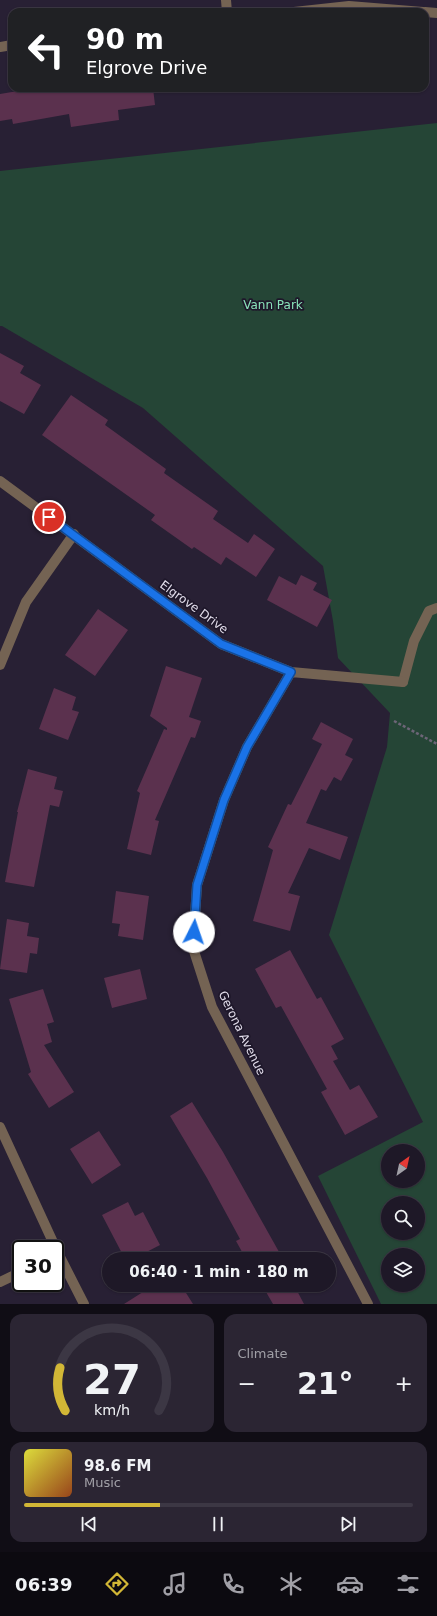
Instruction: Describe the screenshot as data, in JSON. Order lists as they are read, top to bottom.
{
  "streets": {
    "street": ["Elgrove Drive", "Gerona Avenue"]
  },
  "crossings": [
    ["Elgrove Drive", "Gerona Avenue"]
  ],
  "parks": ["Vann Park"],
  "north": "top right",
  "page": {
    "turn": ["90 m", "Elgrove Drive"],
    "limit": "30",
    "trip": "06:40 · 1 min · 180 m",
    "tile": "Climate",
    "heat": ["−", "21°", "+"],
    "song": ["98.6 FM", "Music"],
    "tabs": "06:39",
    "gauge": ["27", "km/h"]
  }
}
